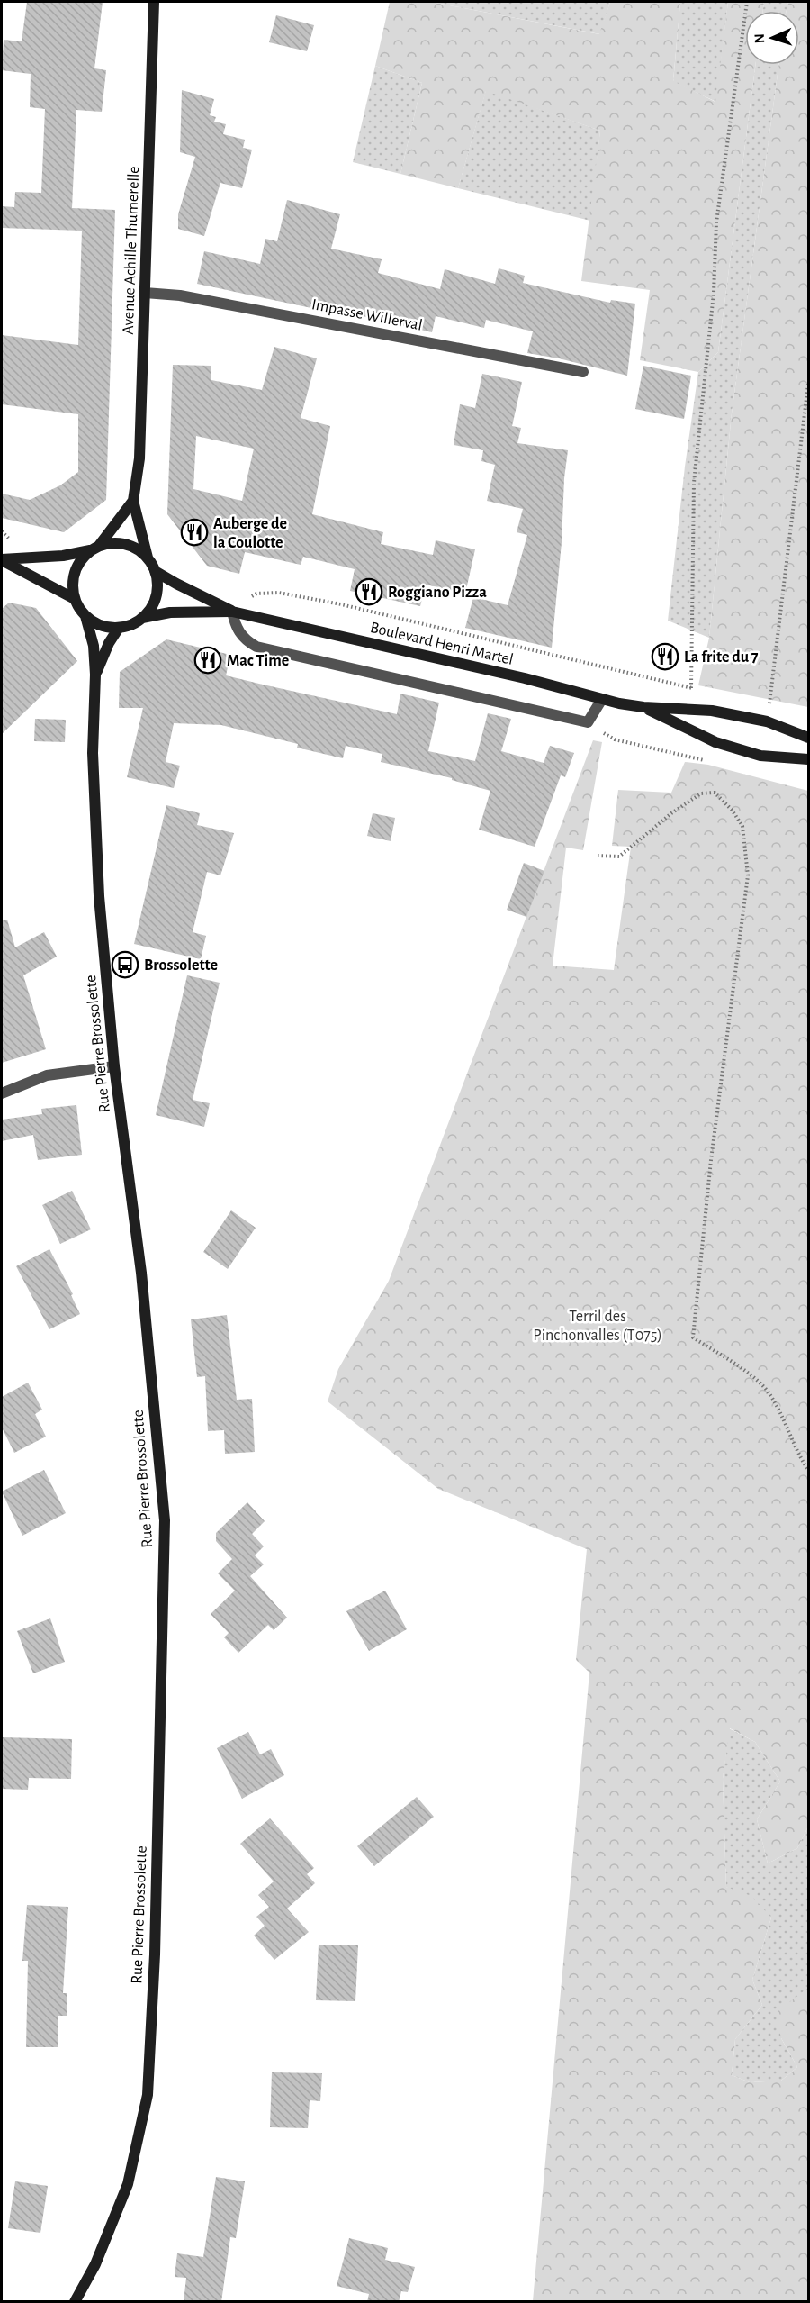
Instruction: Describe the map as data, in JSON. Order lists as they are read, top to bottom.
{
  "streets": {
    "street": [
      "Avenue Achille Thumerelle",
      "Impasse Willerval",
      "Boulevard Henri Martel",
      "Rue Pierre Brossolette"
    ]
  },
  "crossings": [
    ["Avenue Achille Thumerelle", "Impasse Willerval"],
    ["Avenue Achille Thumerelle", "Boulevard Henri Martel"],
    ["Avenue Achille Thumerelle", "Rue Pierre Brossolette"],
    ["Boulevard Henri Martel", "Rue Pierre Brossolette"]
  ],
  "parks": ["Terril des Pinchonvalles (T075)"],
  "places": {
    "restaurant": [
      "Auberge de la Coulotte",
      "Roggiano Pizza",
      "La frite du 7",
      "Mac Time"
    ],
    "bus stop": ["Brossolette"]
  },
  "north": "left"
}
